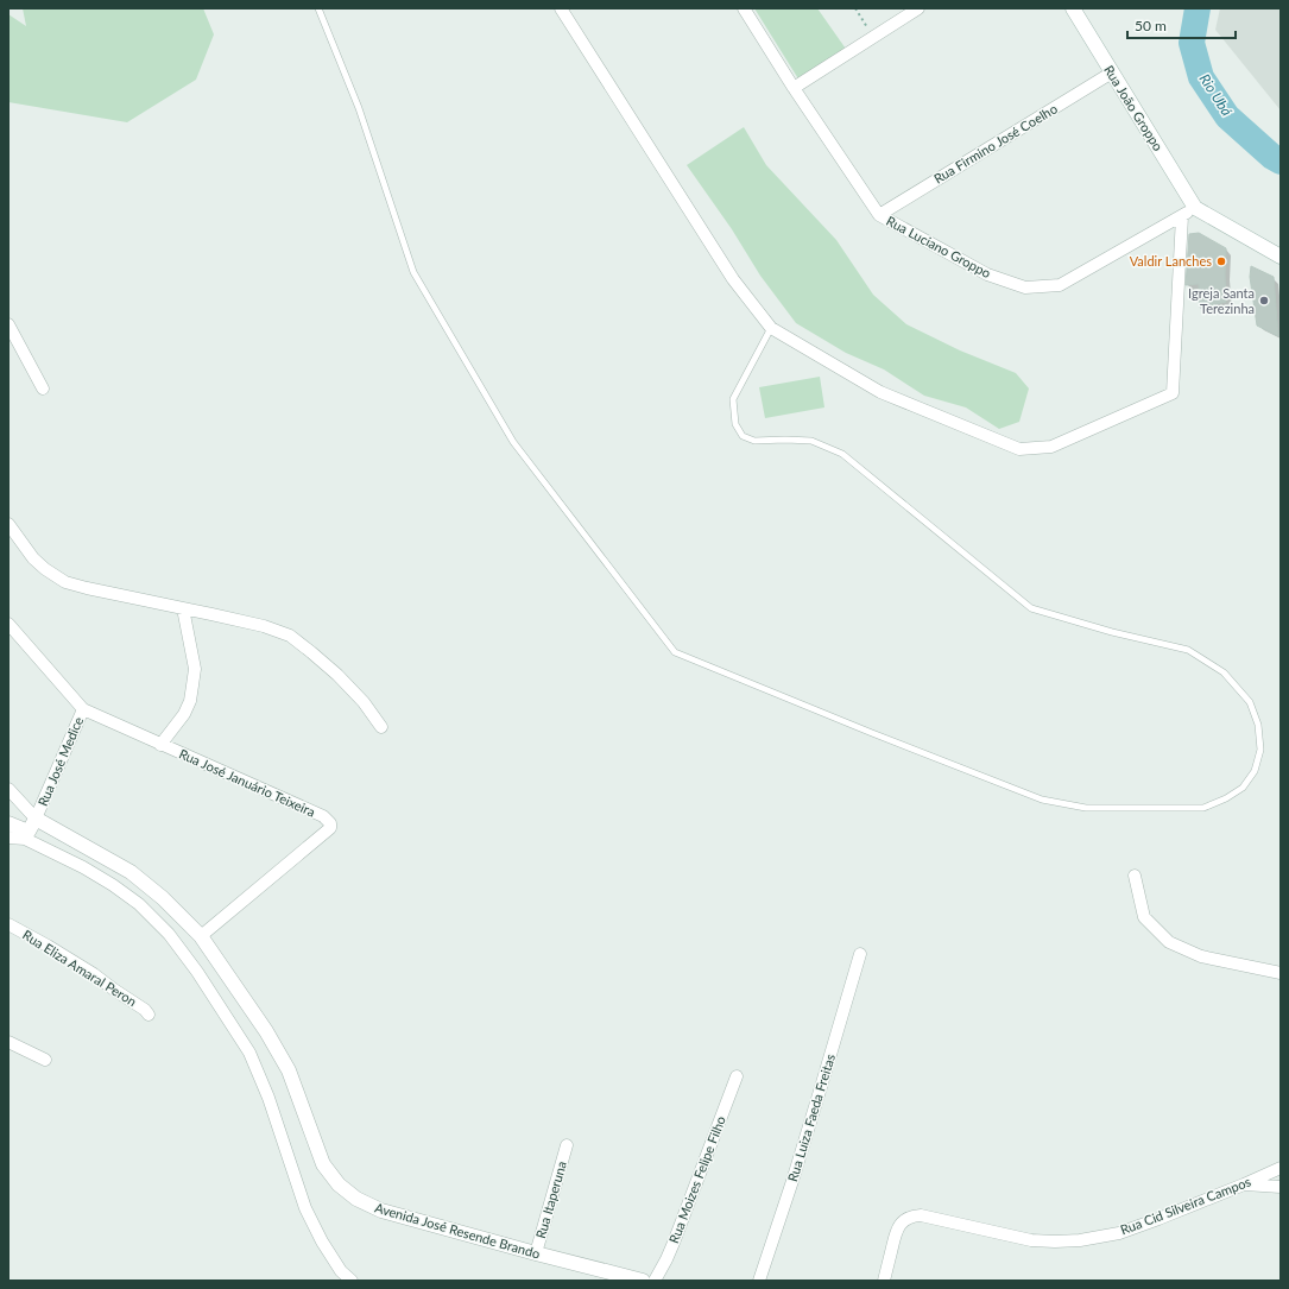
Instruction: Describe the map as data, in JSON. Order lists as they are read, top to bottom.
{
  "streets": {
    "street": [
      "Rua João Groppo",
      "Rua Firmino José Coelho",
      "Rua Luciano Groppo",
      "Rua José Medice",
      "Rua José Januário Teixeira",
      "Rua Eliza Amaral Peron",
      "Rua Luiza Faeda Freitas",
      "Rua Moizes Felipe Filho",
      "Rua Itaperuna",
      "Rua Cid Silveira Campos",
      "Avenida José Resende Brando"
    ]
  },
  "crossings": [
    ["Rua João Groppo", "Rua Firmino José Coelho"],
    ["Rua João Groppo", "Rua Luciano Groppo"],
    ["Rua Firmino José Coelho", "Rua Luciano Groppo"],
    ["Rua José Medice", "Rua José Januário Teixeira"],
    ["Rua José Medice", "Avenida José Resende Brando"],
    ["Rua José Januário Teixeira", "Avenida José Resende Brando"],
    ["Rua Itaperuna", "Avenida José Resende Brando"]
  ],
  "water": ["Rio Ubá"],
  "places": ["Valdir Lanches", "Igreja Santa Terezinha"],
  "scale_bar": "50 m"
}
